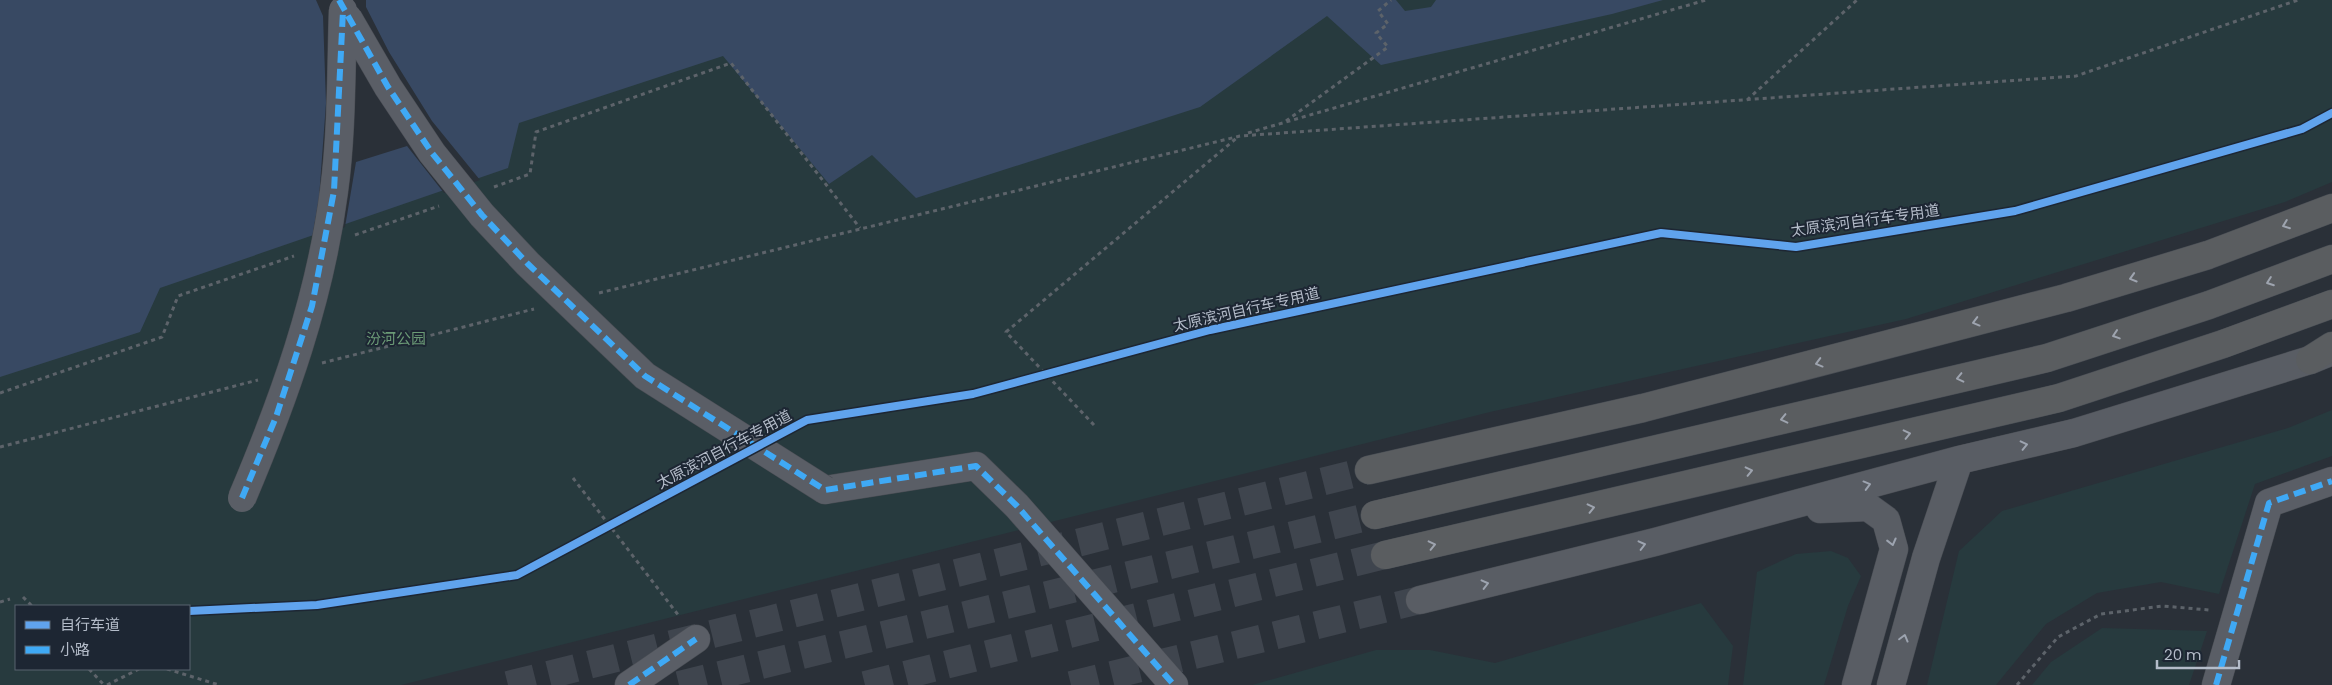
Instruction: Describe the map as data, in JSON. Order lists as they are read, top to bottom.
{
  "streets": {
    "cycle path": ["太原滨河自行车专用道"]
  },
  "parks": ["汾河公园"],
  "legend": ["自行车道", "小路"],
  "scale_bar": "20 m"
}
